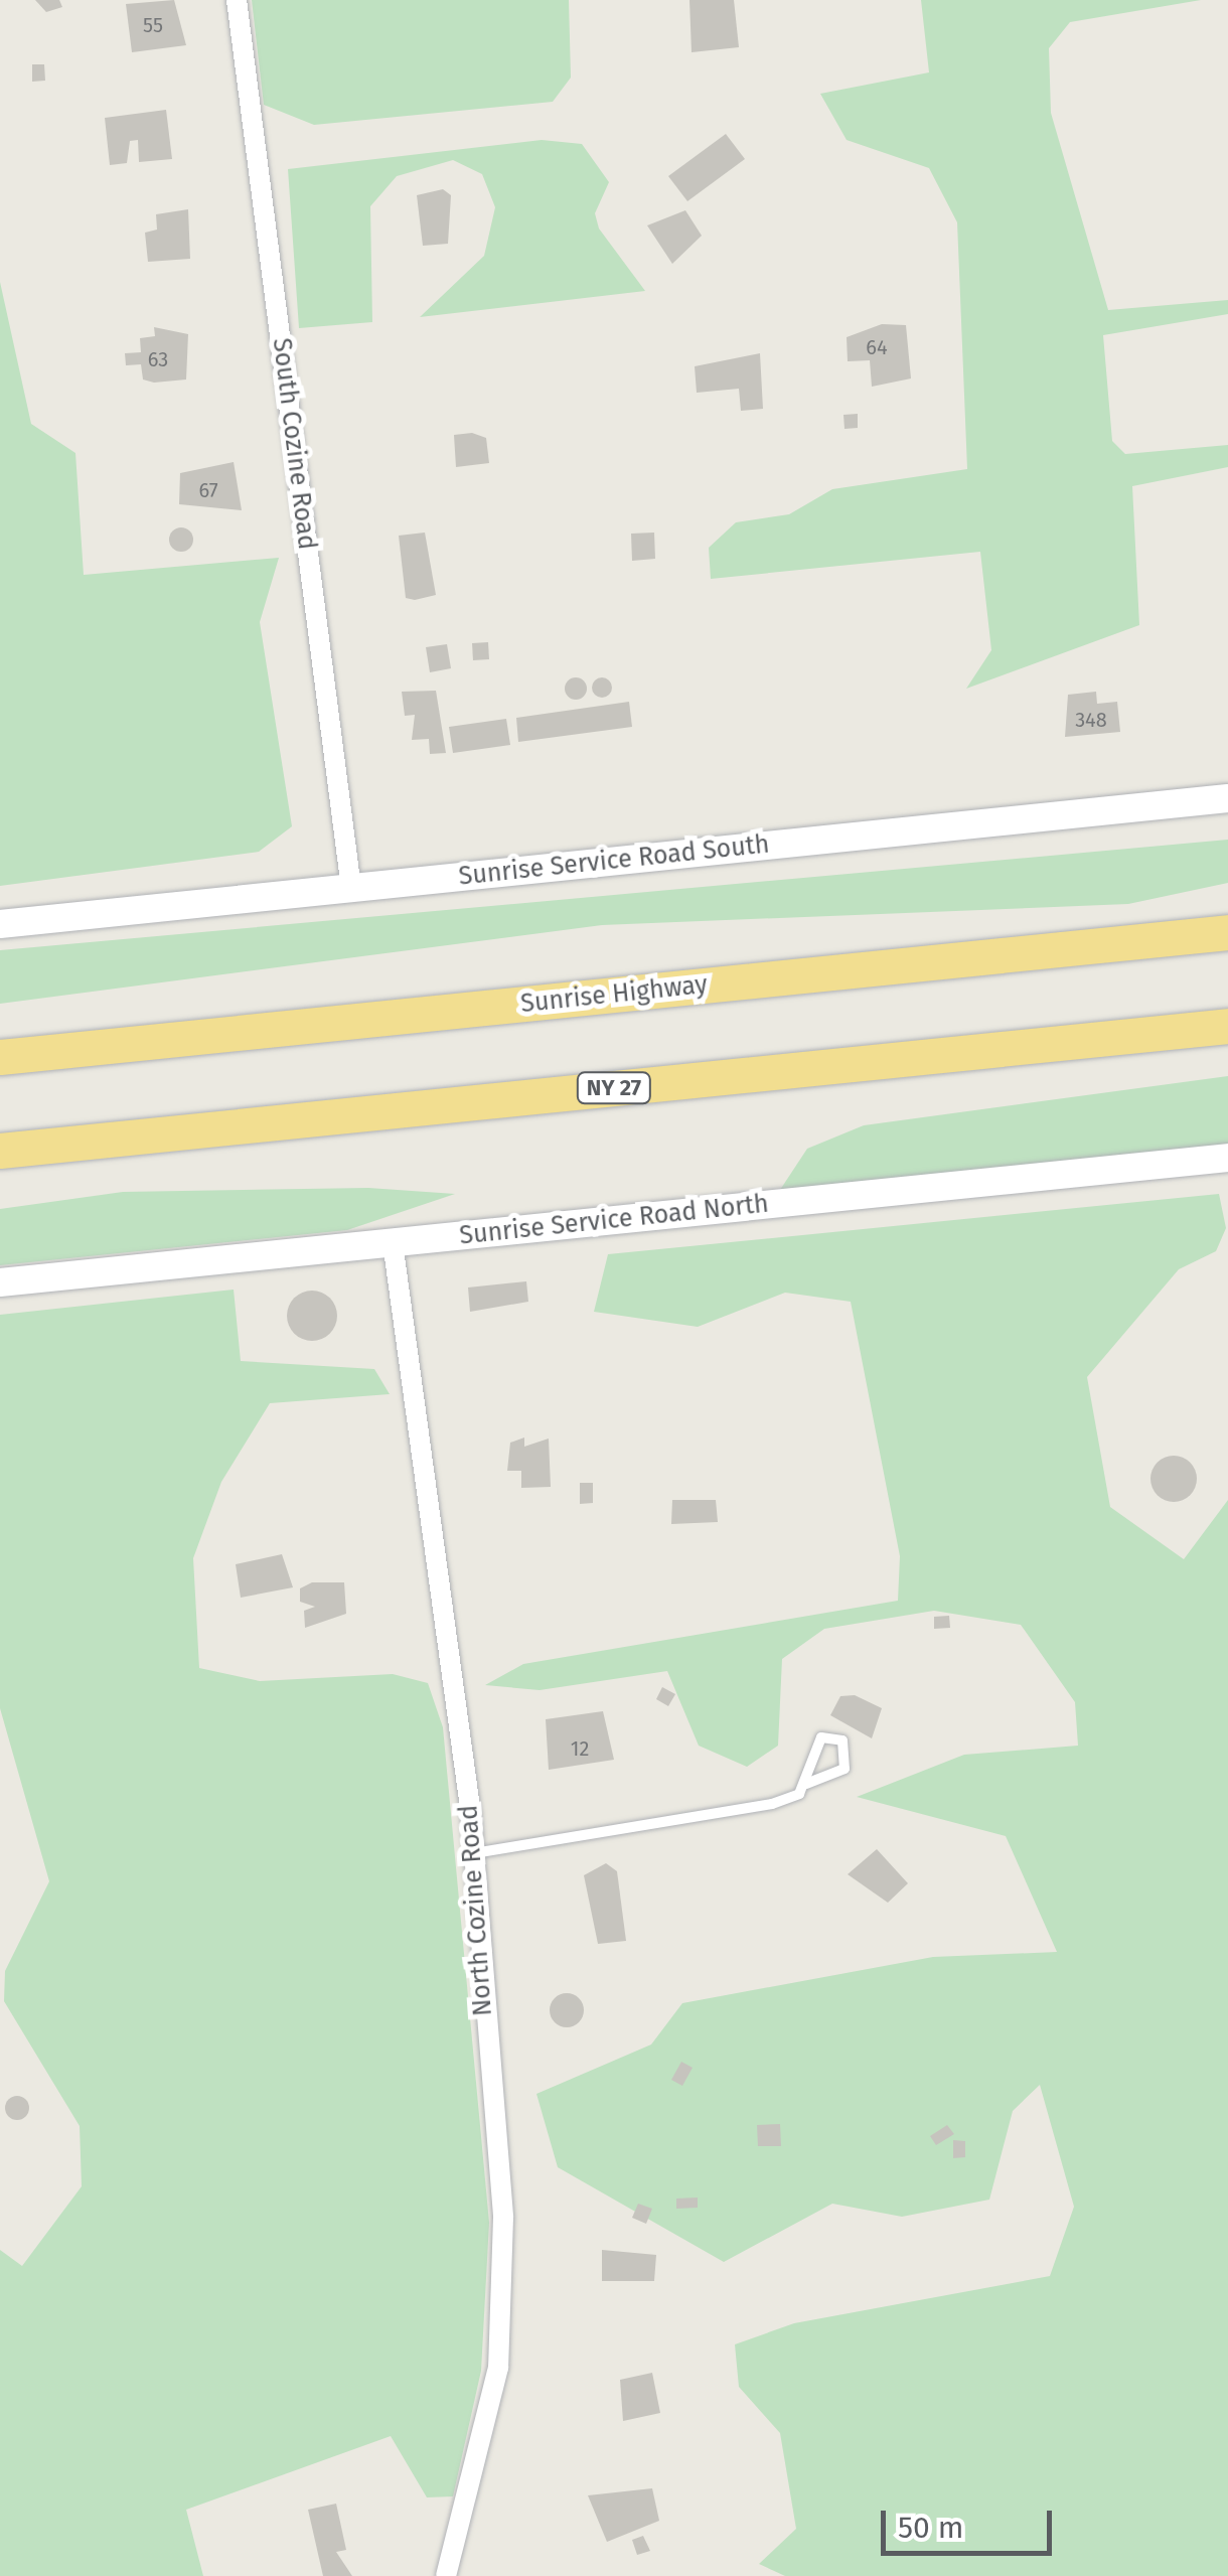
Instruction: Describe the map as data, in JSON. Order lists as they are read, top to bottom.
{
  "streets": {
    "highway": ["Sunrise Highway", "NY 27"],
    "street": [
      "South Cozine Road",
      "Sunrise Service Road South",
      "Sunrise Service Road North",
      "North Cozine Road"
    ]
  },
  "crossings": [
    ["South Cozine Road", "Sunrise Service Road South"],
    ["Sunrise Service Road North", "North Cozine Road"]
  ],
  "house_numbers": [
    "55",
    "64",
    "63",
    "67",
    "348",
    "12"
  ],
  "scale_bar": "50 m"
}
